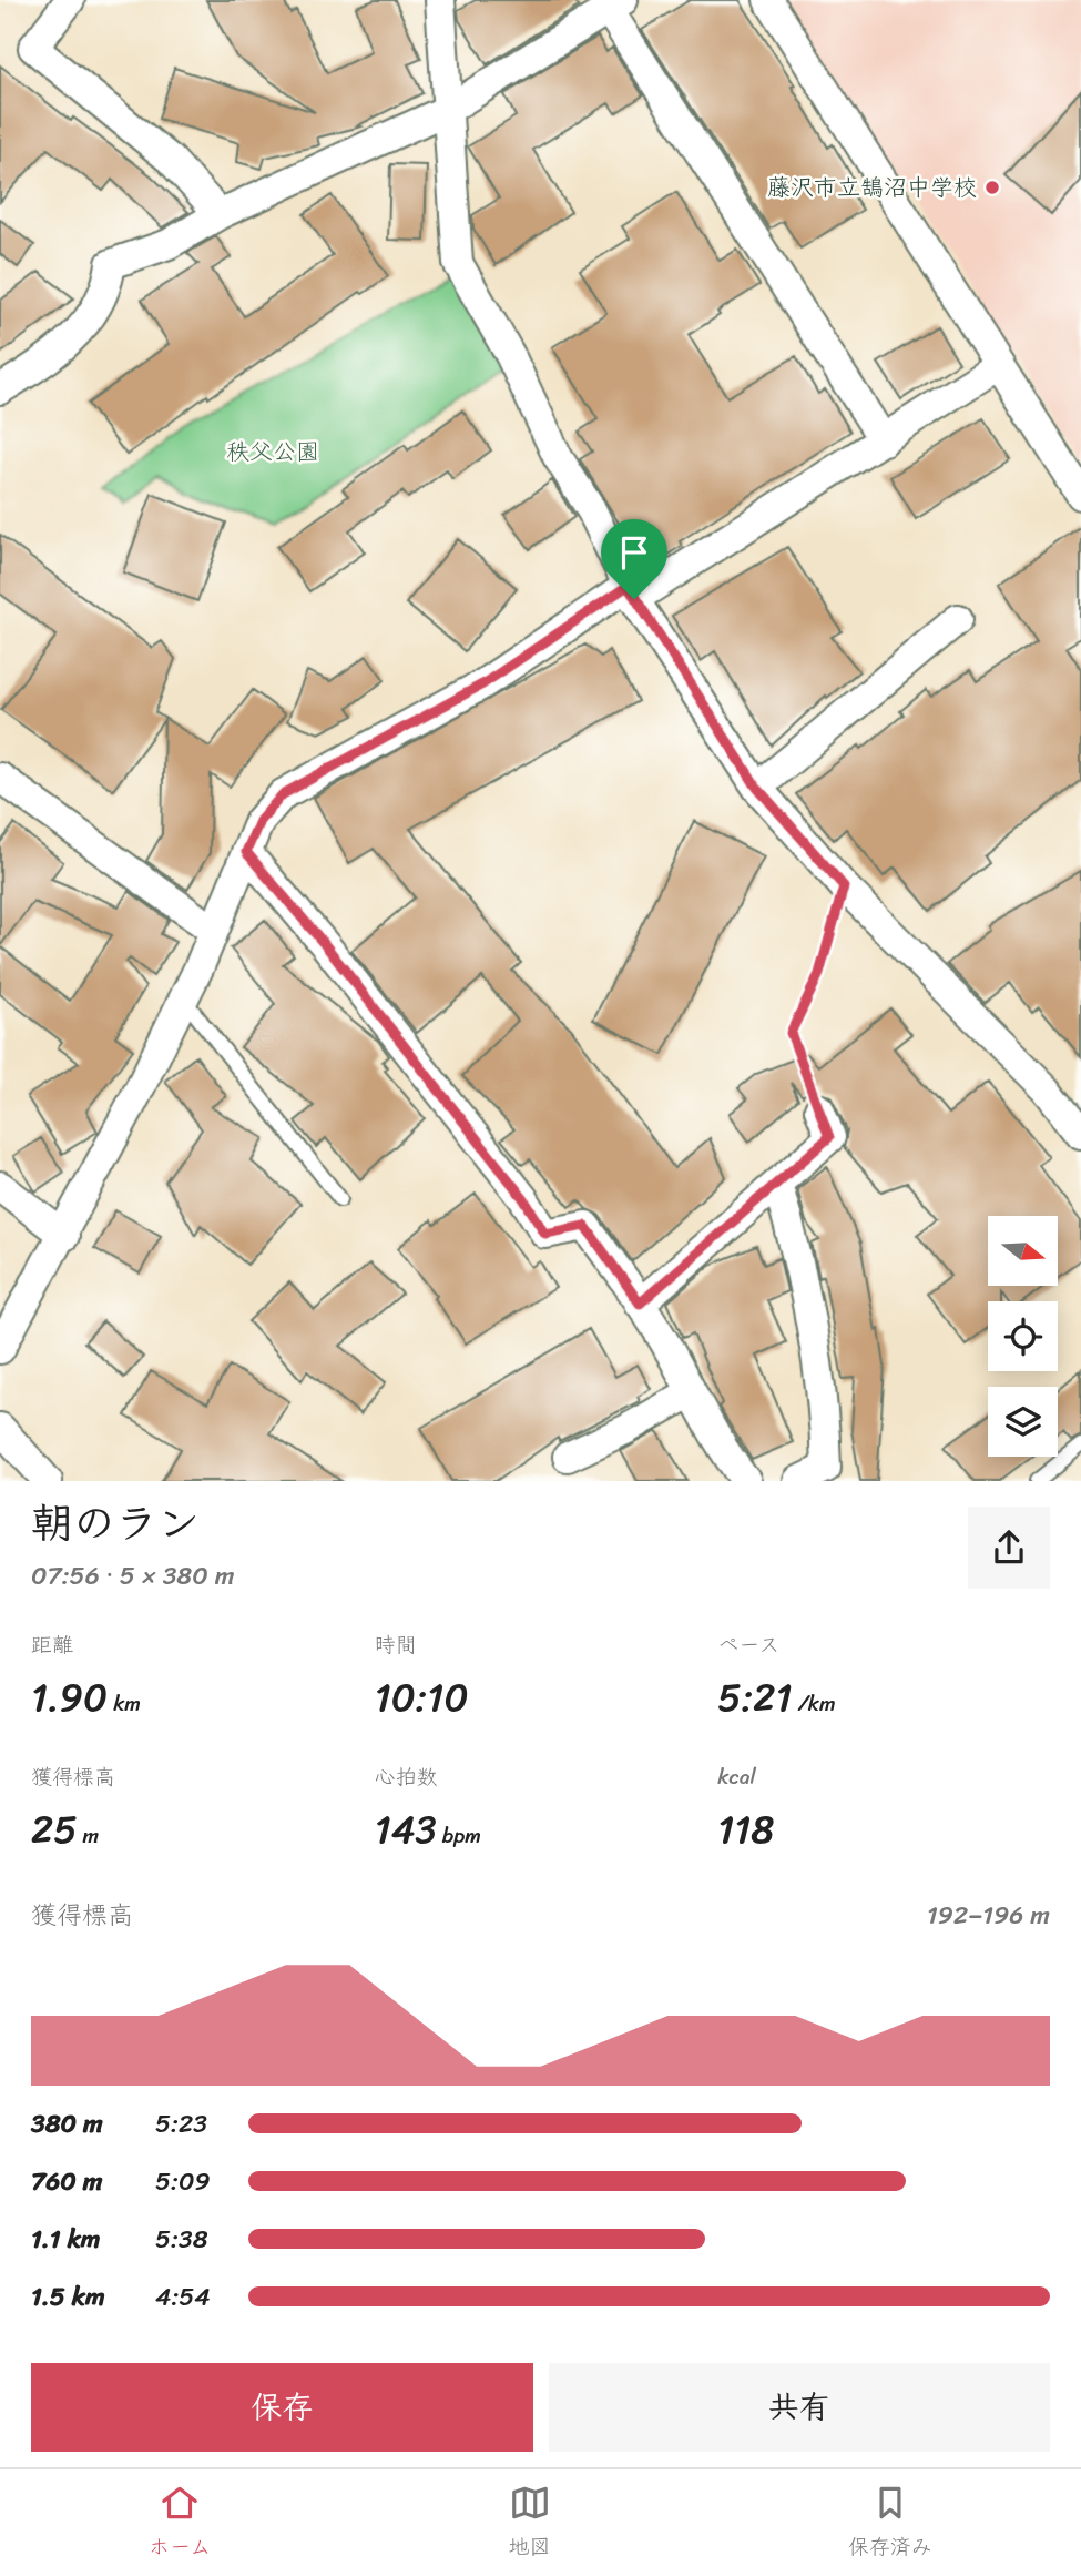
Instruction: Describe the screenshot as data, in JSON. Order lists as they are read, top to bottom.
{
  "parks": ["秩父公園"],
  "places": ["藤沢市立鵠沼中学校"],
  "north": "right",
  "page": {
    "heading": ["朝のラン", "07:56 · 5 × 380 m"],
    "stats": [
      ["距離", "1.90 km"],
      ["時間", "10:10"],
      ["ペース", "5:21 /km"],
      ["獲得標高", "25 m"],
      ["心拍数", "143 bpm"],
      ["kcal", "118"]
    ],
    "chart": ["獲得標高", "192–196 m"],
    "list": [
      {
        "name": "380 m",
        "note": "5:23"
      },
      {
        "name": "760 m",
        "note": "5:09"
      },
      {
        "name": "1.1 km",
        "note": "5:38"
      },
      {
        "name": "1.5 km",
        "note": "4:54"
      }
    ],
    "buttons": ["保存", "共有"],
    "tabs": ["ホーム", "地図", "保存済み"]
  }
}
